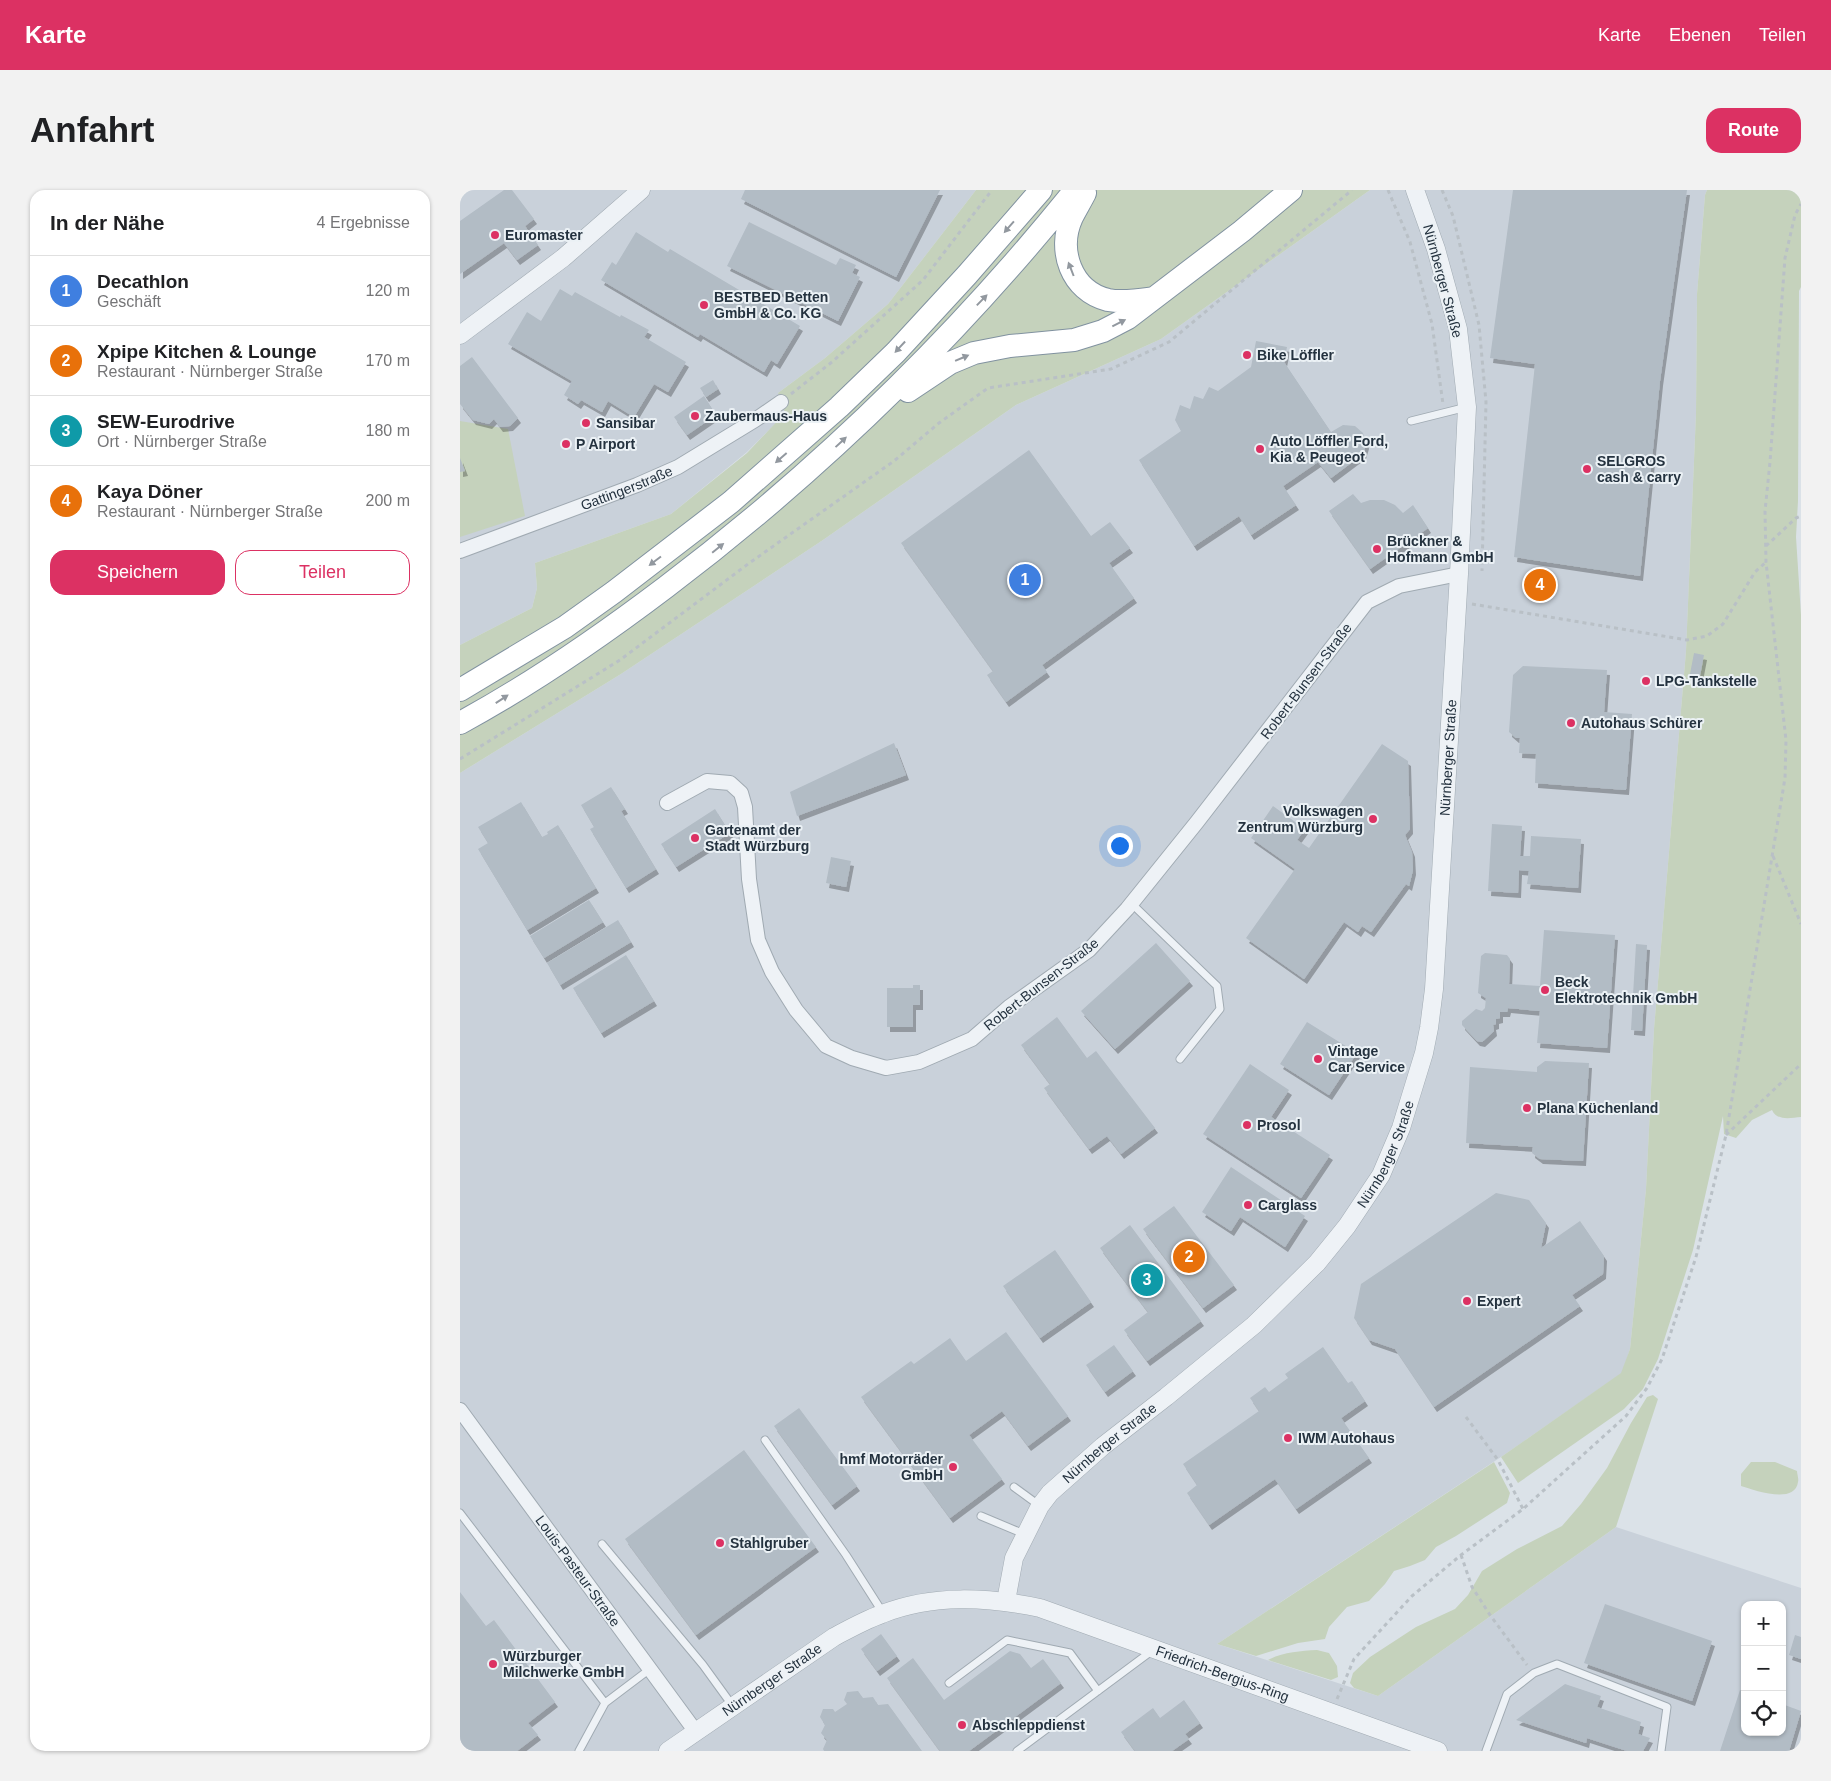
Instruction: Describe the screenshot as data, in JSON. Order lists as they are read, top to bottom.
{
  "streets": {
    "street": [
      "Nürnberger Straße",
      "Gattingerstraße",
      "Robert-Bunsen-Straße",
      "Louis-Pasteur-Straße",
      "Friedrich-Bergius-Ring"
    ]
  },
  "crossings": [
    ["Nürnberger Straße", "Robert-Bunsen-Straße"],
    ["Nürnberger Straße", "Louis-Pasteur-Straße"],
    ["Nürnberger Straße", "Friedrich-Bergius-Ring"]
  ],
  "places": [
    "Euromaster",
    "BESTBED Betten GmbH & Co. KG",
    "Bike Löffler",
    "Zaubermaus-Haus",
    "Sansibar",
    "P Airport",
    "Auto Löffler Ford, Kia & Peugeot",
    "SELGROS cash & carry",
    "Brückner & Hofmann GmbH",
    "LPG-Tankstelle",
    "Autohaus Schürer",
    "Volkswagen Zentrum Würzburg",
    "Gartenamt der Stadt Würzburg",
    "Beck Elektrotechnik GmbH",
    "Vintage Car Service",
    "Plana Küchenland",
    "Prosol",
    "Carglass",
    "Expert",
    "IWM Autohaus",
    "hmf Motorräder GmbH",
    "Stahlgruber",
    "Würzburger Milchwerke GmbH",
    "Abschleppdienst"
  ],
  "page": {
    "header": "Karte",
    "nav": ["Karte", "Ebenen", "Teilen"],
    "buttons": [
      "Route",
      ["Speichern", "Teilen"]
    ],
    "title": "Anfahrt",
    "heading": ["In der Nähe", "4 Ergebnisse"],
    "list": [
      {
        "mark": "1",
        "name": "Decathlon",
        "note": "Geschäft",
        "value": "120 m"
      },
      {
        "mark": "2",
        "name": "Xpipe Kitchen & Lounge",
        "note": "Restaurant · Nürnberger Straße",
        "value": "170 m"
      },
      {
        "mark": "3",
        "name": "SEW-Eurodrive",
        "note": "Ort · Nürnberger Straße",
        "value": "180 m"
      },
      {
        "mark": "4",
        "name": "Kaya Döner",
        "note": "Restaurant · Nürnberger Straße",
        "value": "200 m"
      }
    ],
    "pins": [
      "1",
      "4",
      "2",
      "3"
    ],
    "map_buttons": ["+", "−"]
  }
}
